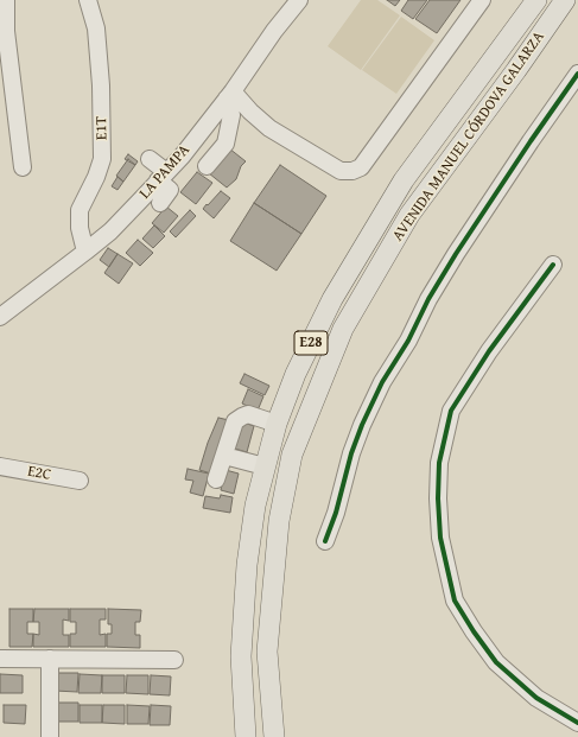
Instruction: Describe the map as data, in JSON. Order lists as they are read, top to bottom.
{
  "streets": {
    "main road": ["AVENIDA MANUEL CÓRDOVA GALARZA", "E28"],
    "street": ["E1T", "LA PAMPA", "E2C"]
  },
  "crossings": [
    ["E1T", "LA PAMPA"]
  ]
}
